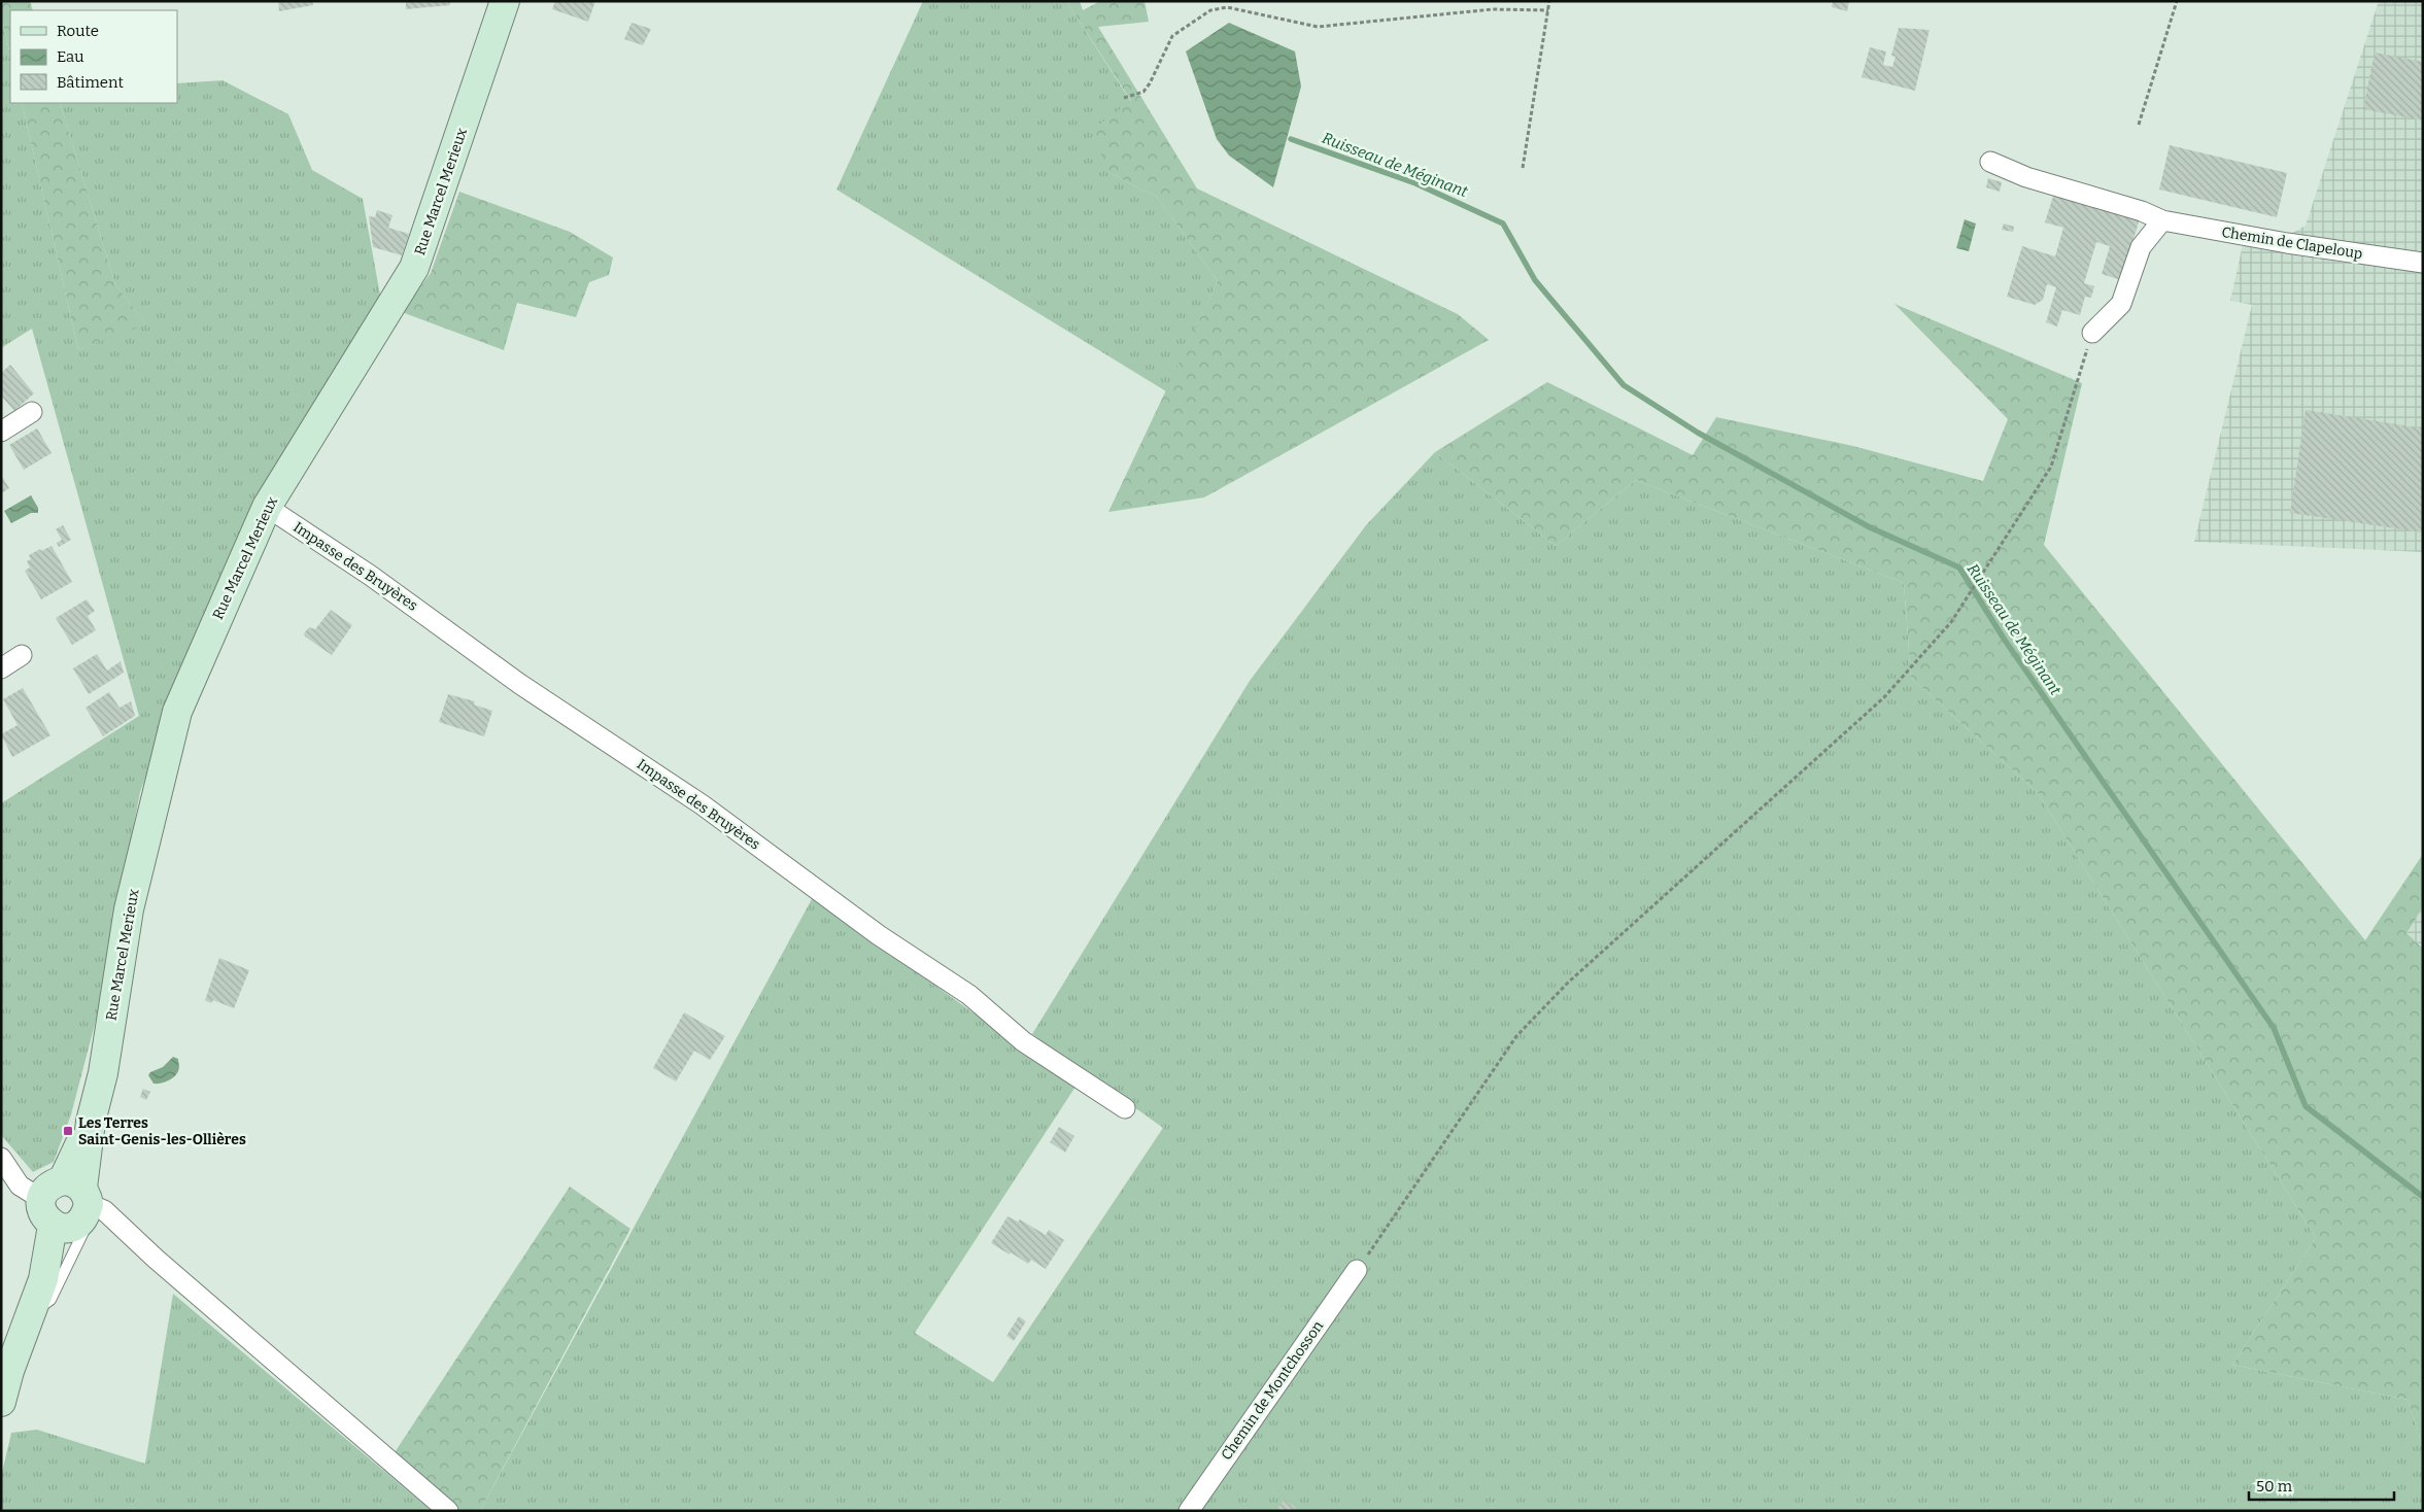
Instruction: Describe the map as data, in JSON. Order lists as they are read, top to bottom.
{
  "streets": {
    "main road": ["Rue Marcel Merieux"],
    "street": ["Chemin de Clapeloup", "Impasse des Bruyères", "Chemin de Montchosson"]
  },
  "crossings": [
    ["Rue Marcel Merieux", "Impasse des Bruyères"]
  ],
  "water": ["Ruisseau de Méginant"],
  "places": {
    "transit": ["Les Terres Saint-Genis-les-Ollières"]
  },
  "legend": ["Route", "Eau", "Bâtiment"],
  "scale_bar": "50 m"
}
